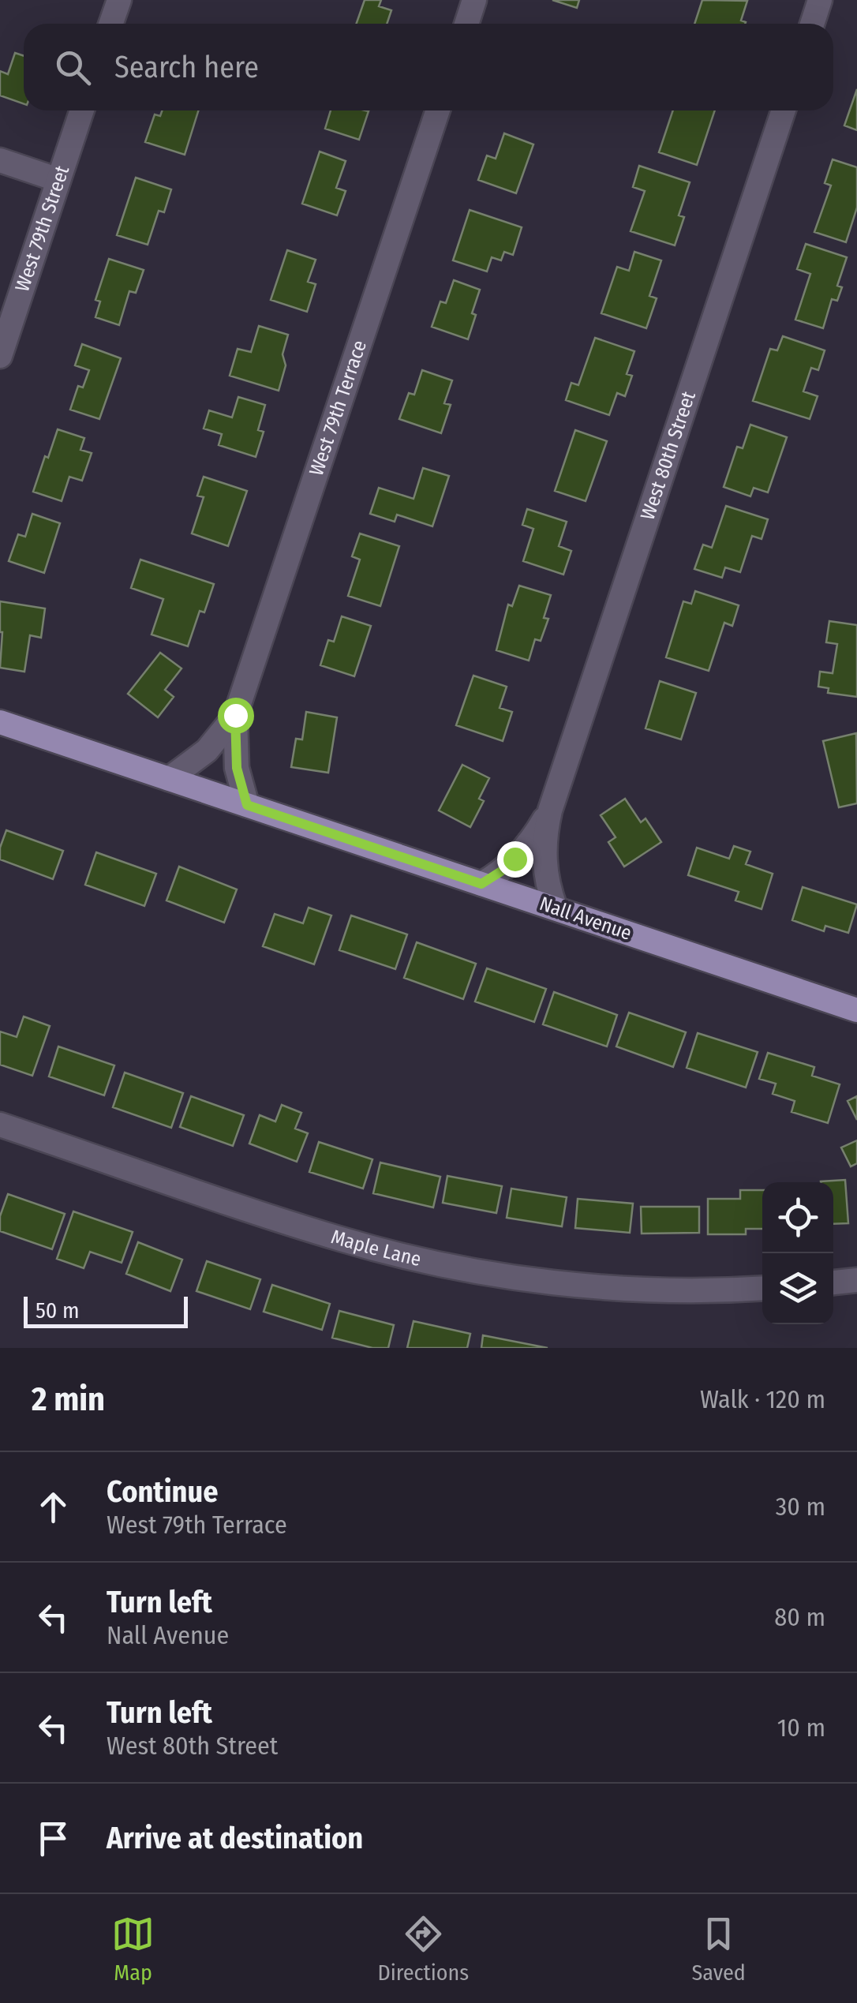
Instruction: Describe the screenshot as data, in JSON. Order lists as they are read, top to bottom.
{
  "streets": {
    "main road": ["Nall Avenue"],
    "street": [
      "West 79th Street",
      "West 79th Terrace",
      "West 80th Street",
      "Maple Lane"
    ]
  },
  "crossings": [
    ["West 79th Terrace", "Nall Avenue"],
    ["West 80th Street", "Nall Avenue"]
  ],
  "scale_bar": "50 m",
  "page": {
    "search": "Search here",
    "scale": "50 m",
    "heading": ["2 min", "Walk · 120 m"],
    "list": [
      ["Continue", "West 79th Terrace", "30 m"],
      ["Turn left", "Nall Avenue", "80 m"],
      ["Turn left", "West 80th Street", "10 m"],
      "Arrive at destination"
    ],
    "nav": ["Map", "Directions", "Saved"]
  }
}
